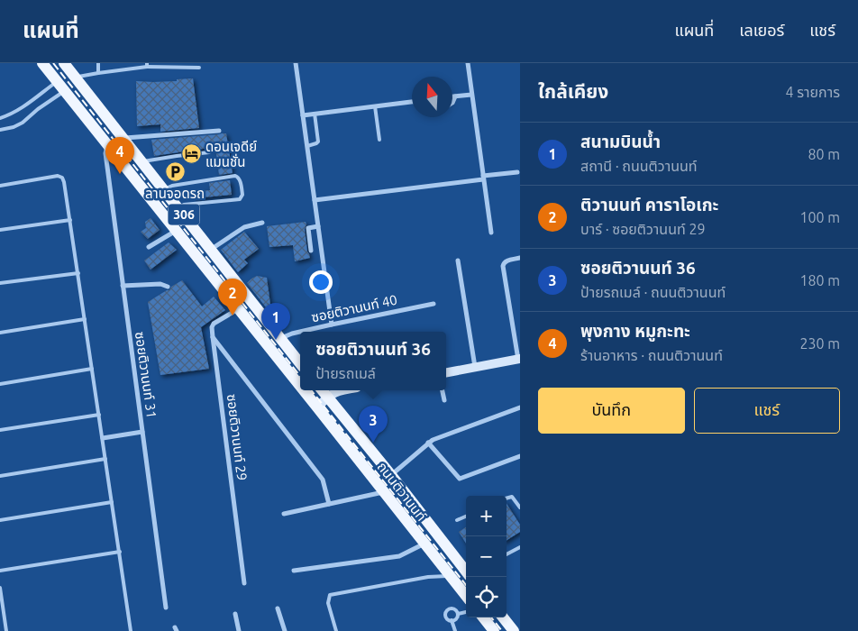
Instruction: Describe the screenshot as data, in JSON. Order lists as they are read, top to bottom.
{
  "streets": {
    "main road": ["306", "ถนนติวานนท์"],
    "street": ["ซอยติวานนท์ 40", "ซอยติวานนท์ 31", "ซอยติวานนท์ 29"]
  },
  "crossings": [
    ["306", "ซอยติวานนท์ 40"],
    ["ซอยติวานนท์ 31", "ถนนติวานนท์"]
  ],
  "places": {
    "hotel": ["ดอนเจดีย์ แมนชั่น"],
    "parking": ["ลานจอดรถ"]
  },
  "north": "top",
  "page": {
    "header": "แผนที่",
    "nav": ["แผนที่", "เลเยอร์", "แชร์"],
    "heading": ["ใกล้เคียง", "4 รายการ"],
    "list": [
      {
        "mark": "1",
        "name": "สนามบินน้ำ",
        "note": "สถานี · ถนนติวานนท์",
        "value": "80 m"
      },
      {
        "mark": "2",
        "name": "ติวานนท์ คาราโอเกะ",
        "note": "บาร์ · ซอยติวานนท์ 29",
        "value": "100 m"
      },
      {
        "mark": "3",
        "name": "ซอยติวานนท์ 36",
        "note": "ป้ายรถเมล์ · ถนนติวานนท์",
        "value": "180 m"
      },
      {
        "mark": "4",
        "name": "พุงกาง หมูกะทะ",
        "note": "ร้านอาหาร · ถนนติวานนท์",
        "value": "230 m"
      }
    ],
    "pins": [
      "4",
      "2",
      "1",
      "3"
    ],
    "popup": ["ซอยติวานนท์ 36", "ป้ายรถเมล์"],
    "buttons": ["บันทึก", "แชร์"],
    "map_buttons": ["+", "−"]
  }
}
